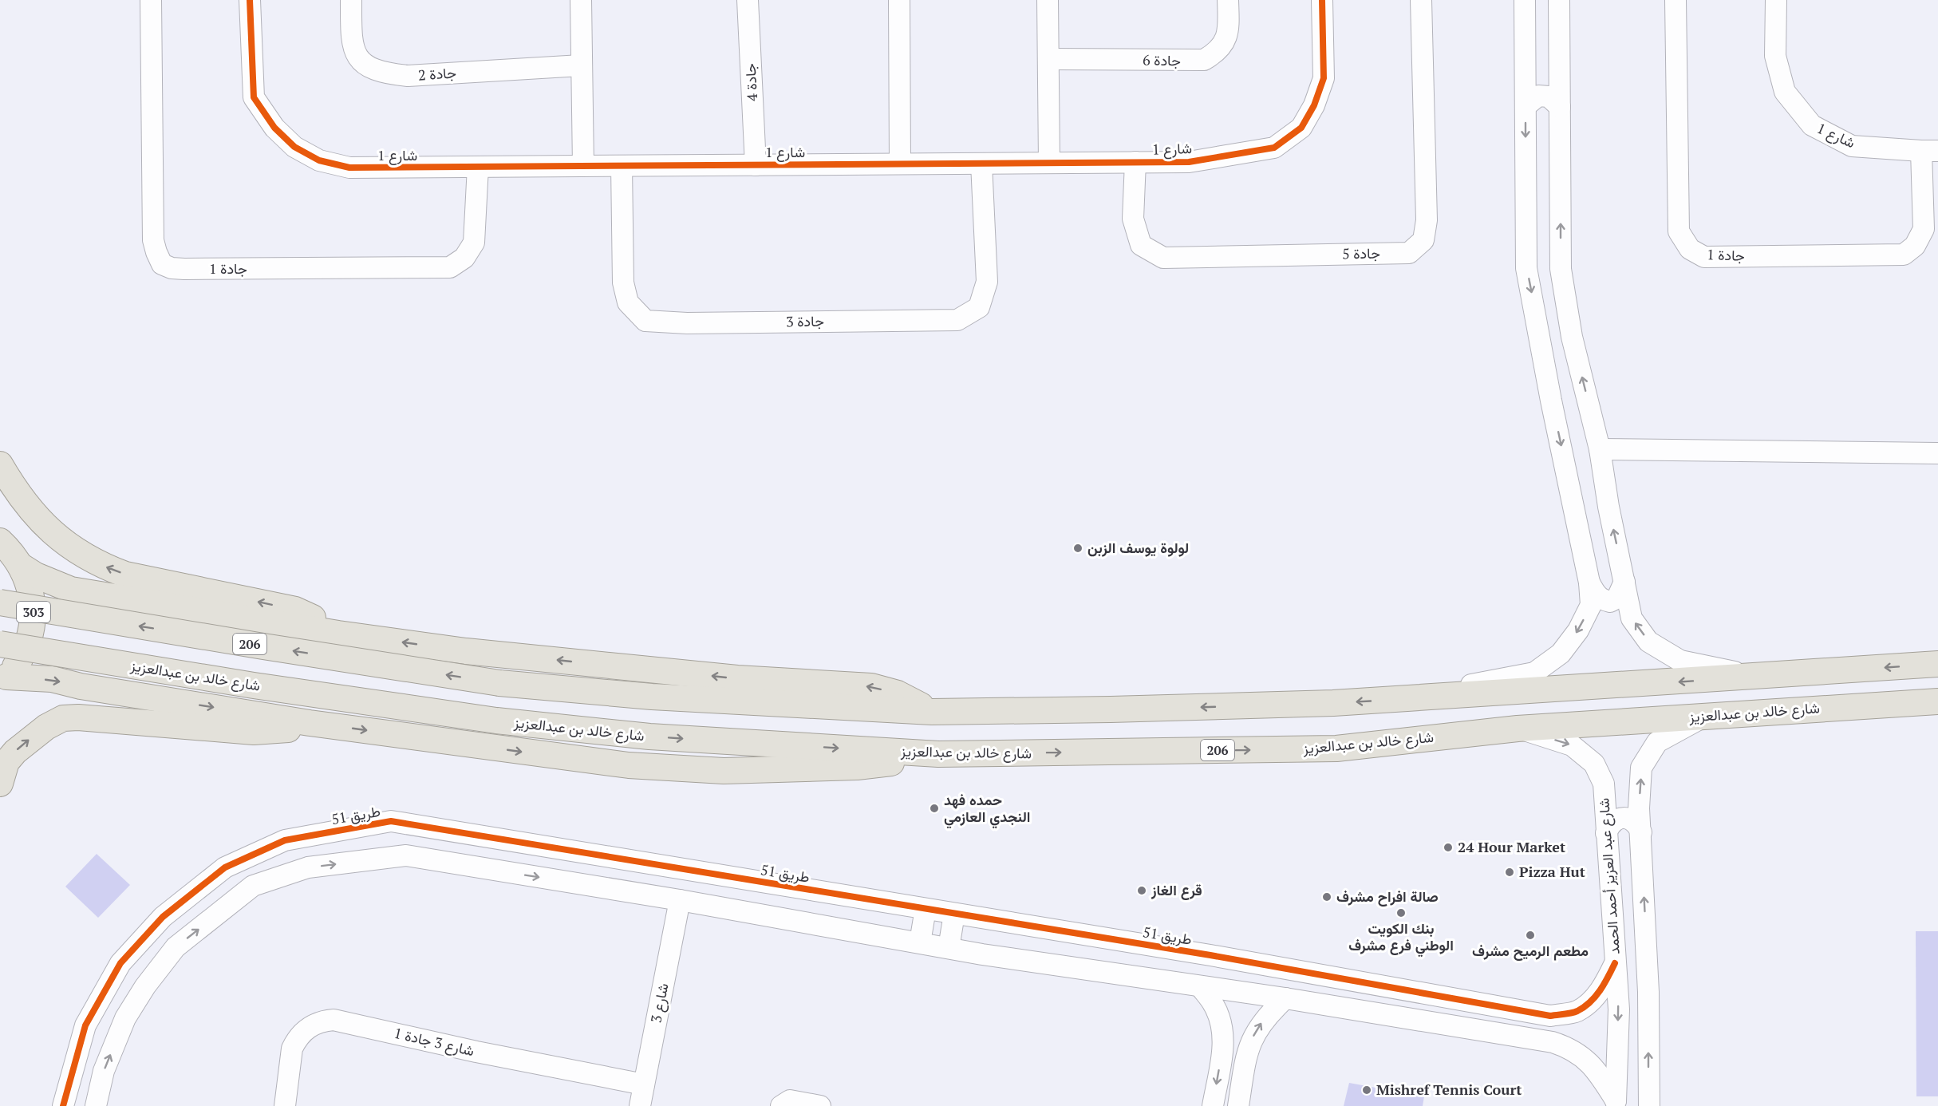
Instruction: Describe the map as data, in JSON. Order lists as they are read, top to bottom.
{
  "streets": {
    "main road": ["303", "206", "شارع خالد بن عبدالعزيز"],
    "street": [
      "جادة 6",
      "جادة 2",
      "جادة 4",
      "شارع 1",
      "جادة 5",
      "جادة 1",
      "جادة 3",
      "طريق 51",
      "شارع عبد العزيز أحمد الحمد",
      "شارع 3",
      "شارع 3 جادة 1"
    ]
  },
  "crossings": [
    ["جادة 4", "شارع 1"],
    ["شارع 1", "جادة 5"],
    ["شارع 1", "جادة 1"],
    ["شارع 1", "جادة 3"],
    ["شارع خالد بن عبدالعزيز", "شارع عبد العزيز أحمد الحمد"],
    ["طريق 51", "شارع عبد العزيز أحمد الحمد"],
    ["شارع 3", "شارع 3 جادة 1"]
  ],
  "places": [
    "لولوة يوسف الزبن",
    "حمده فهد النجدي العازمي",
    "24 Hour Market",
    "Pizza Hut",
    "قرع الغاز",
    "صالة افراح مشرف",
    "بنك الكويت الوطني فرع مشرف",
    "مطعم الرميح مشرف",
    "Mishref Tennis Court"
  ]
}
